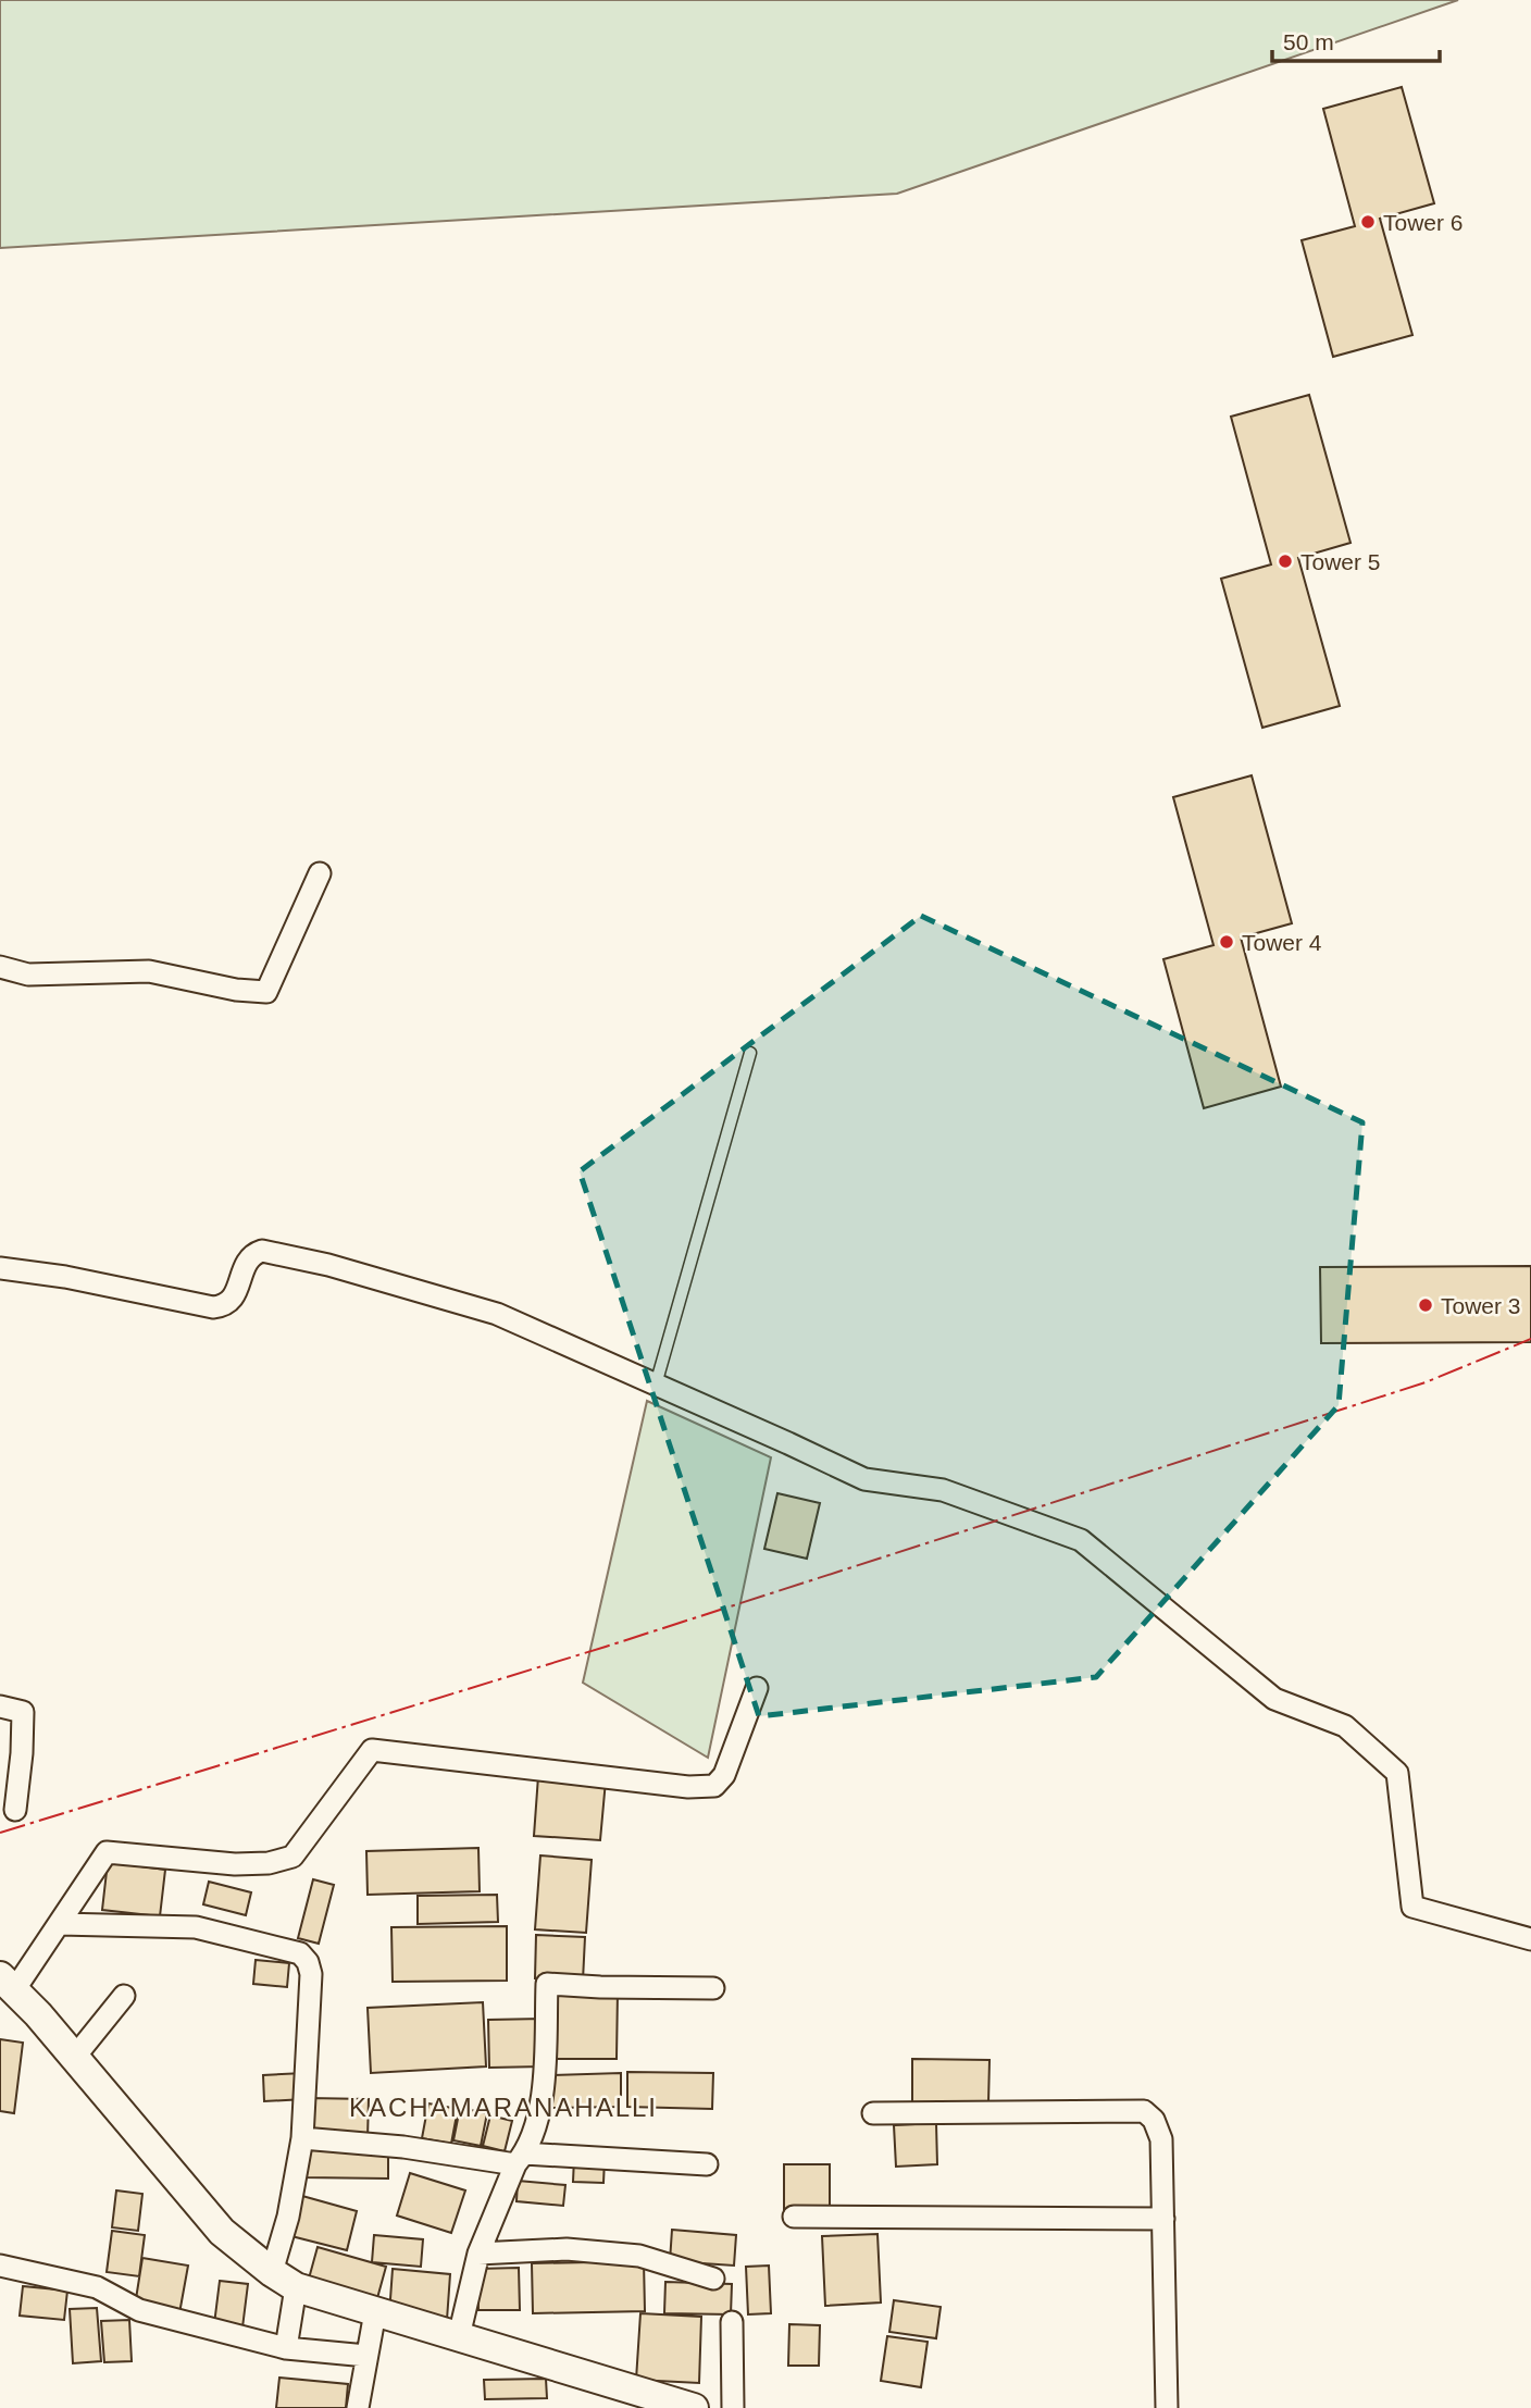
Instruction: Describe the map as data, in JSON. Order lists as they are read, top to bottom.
{
  "districts": ["KACHAMARANAHALLI"],
  "places": [
    "Tower 6",
    "Tower 5",
    "Tower 4",
    "Tower 3"
  ],
  "scale_bar": "50 m"
}
